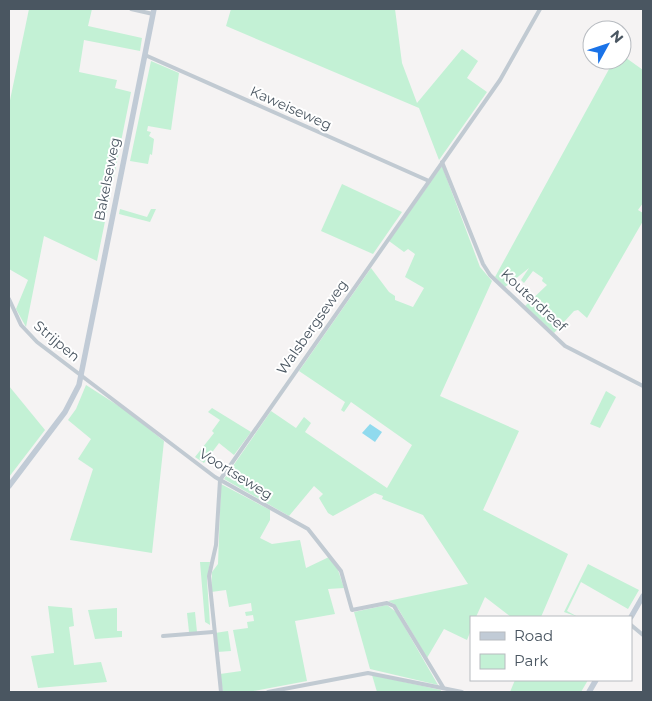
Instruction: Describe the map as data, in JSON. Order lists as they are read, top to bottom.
{
  "streets": {
    "main road": ["Bakelseweg"],
    "street": [
      "Kaweiseweg",
      "Kouterdreef",
      "Walsbergseweg",
      "Strijpen",
      "Voortseweg"
    ]
  },
  "crossings": [
    ["Kaweiseweg", "Bakelseweg"],
    ["Kaweiseweg", "Walsbergseweg"],
    ["Bakelseweg", "Strijpen"],
    ["Bakelseweg", "Voortseweg"],
    ["Kouterdreef", "Walsbergseweg"],
    ["Walsbergseweg", "Voortseweg"],
    ["Strijpen", "Voortseweg"]
  ],
  "legend": ["Road", "Park"],
  "north": "top right"
}
